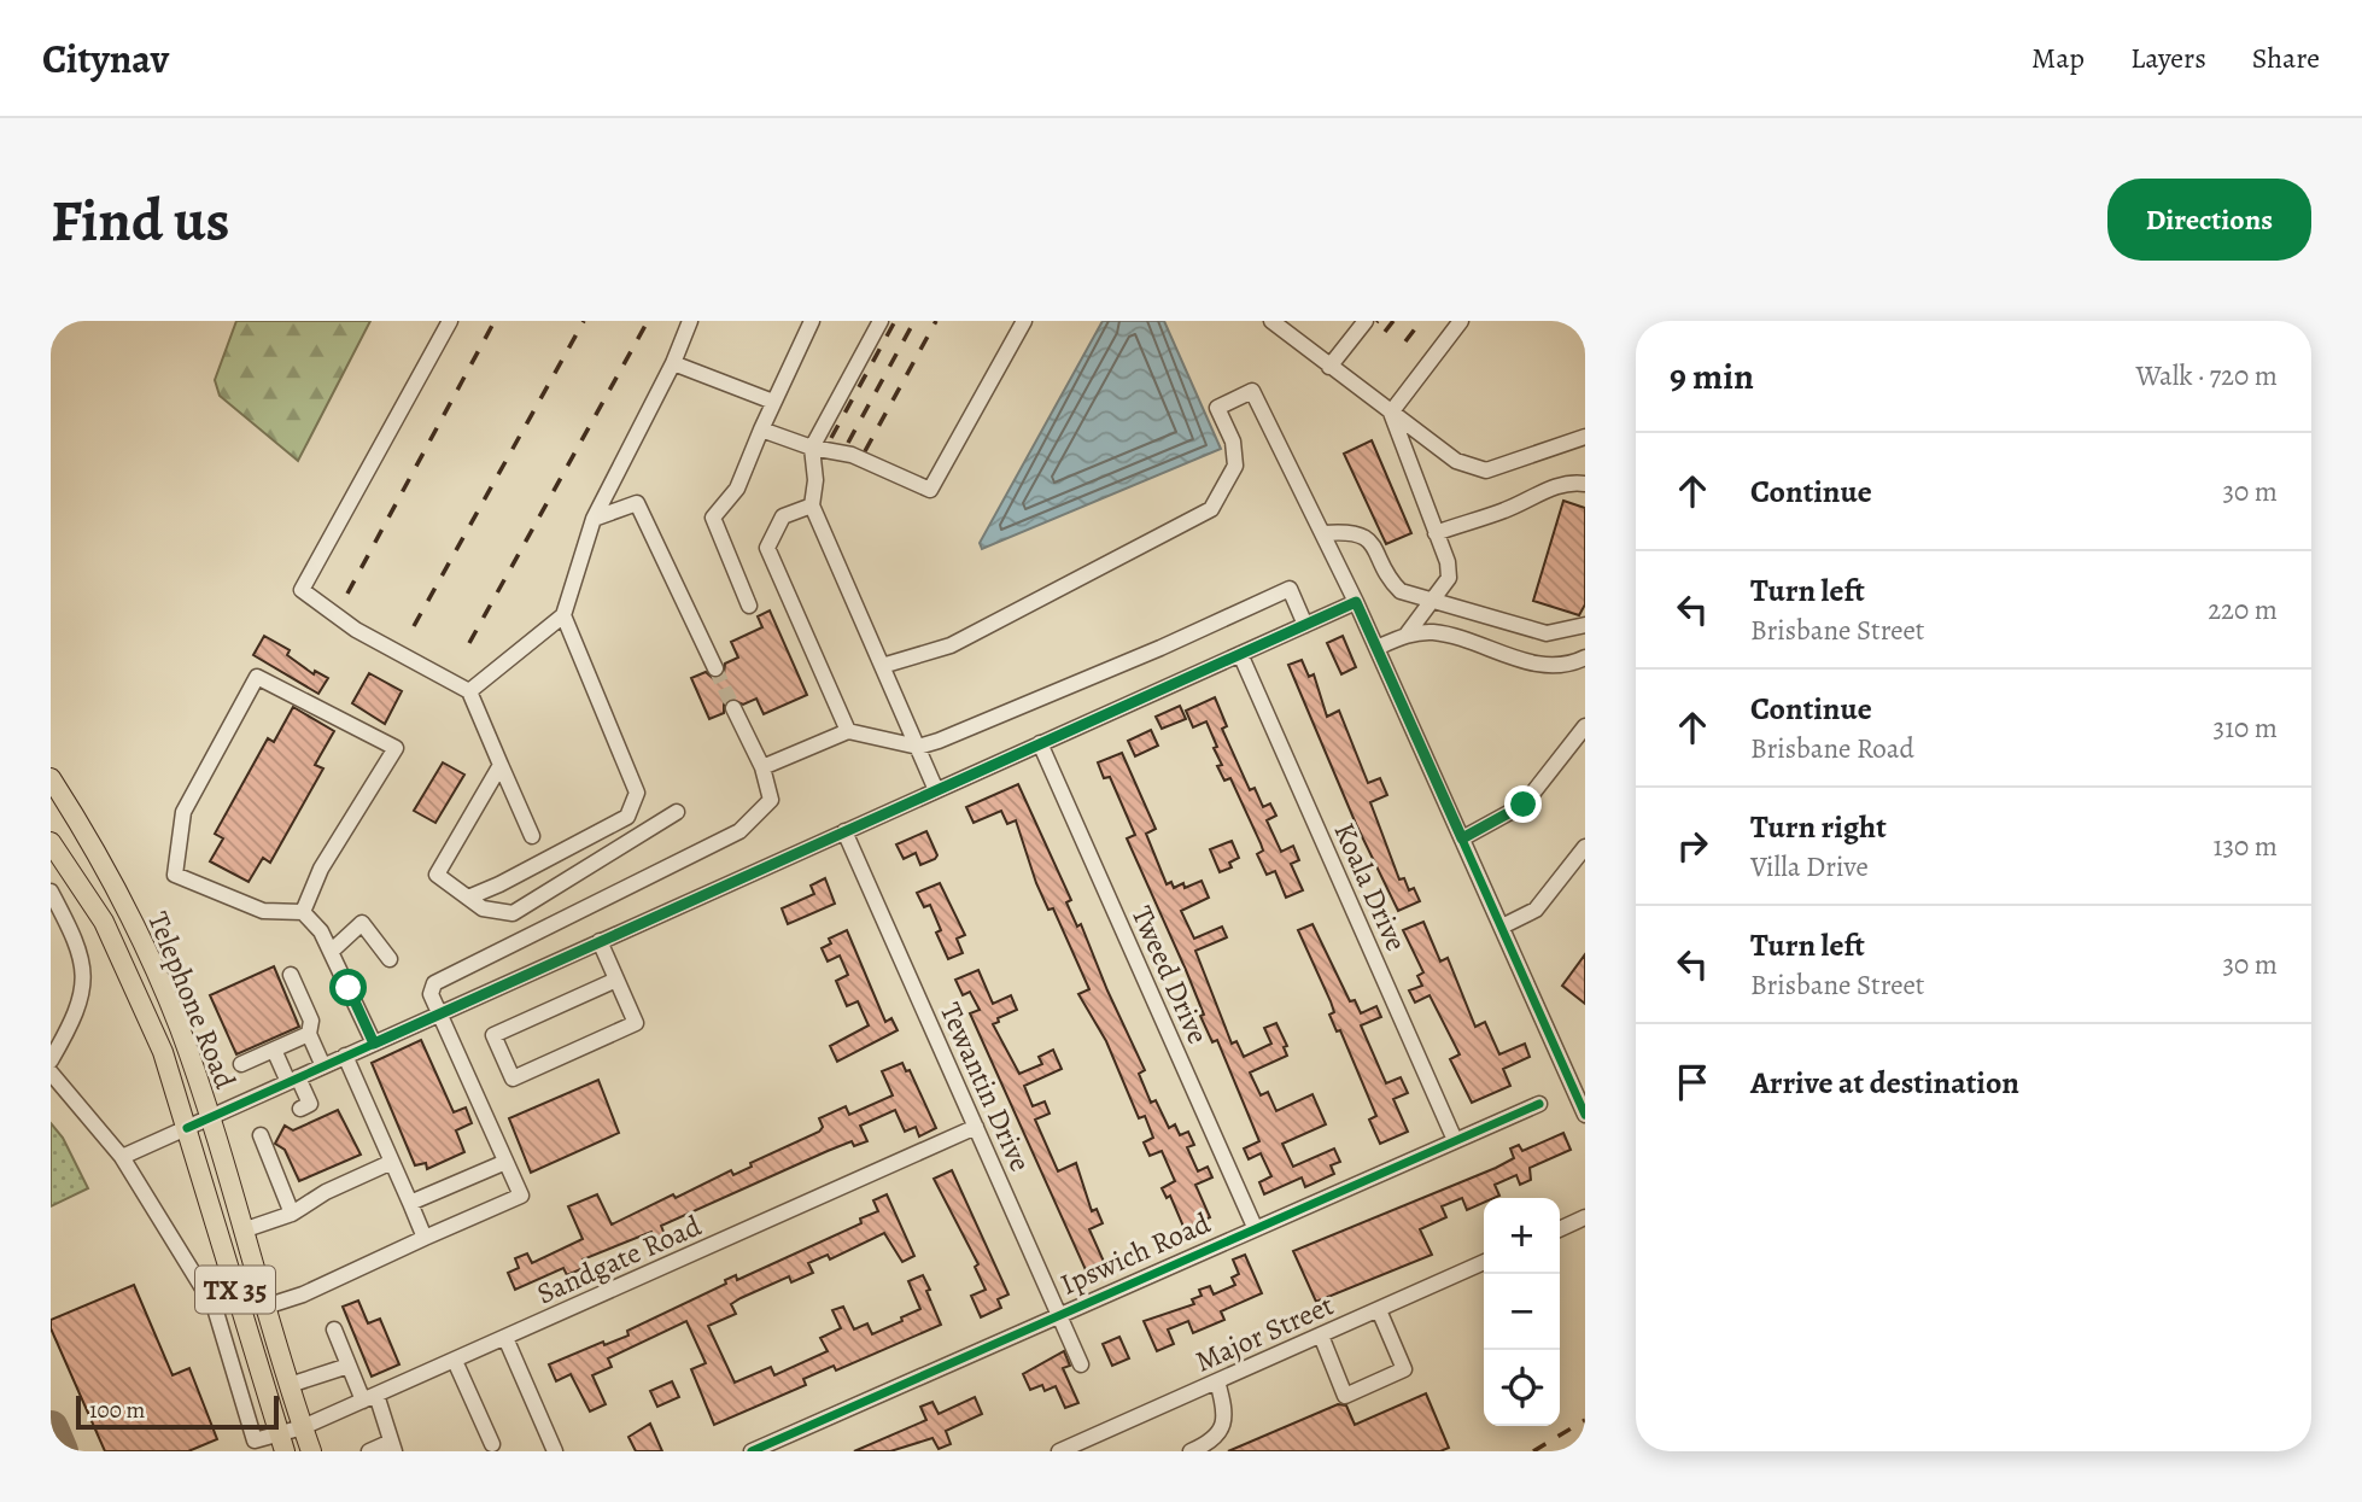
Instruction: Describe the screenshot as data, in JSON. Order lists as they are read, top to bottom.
{
  "streets": {
    "main road": ["Telephone Road", "TX 35"],
    "street": [
      "Koala Drive",
      "Tweed Drive",
      "Tewantin Drive",
      "Ipswich Road",
      "Sandgate Road",
      "Major Street"
    ]
  },
  "crossings": [
    ["Koala Drive", "Ipswich Road"],
    ["Tweed Drive", "Ipswich Road"],
    ["Telephone Road", "Sandgate Road"],
    ["Tewantin Drive", "Ipswich Road"],
    ["Tewantin Drive", "Sandgate Road"]
  ],
  "scale_bar": "100 m",
  "page": {
    "header": "Citynav",
    "nav": ["Map", "Layers", "Share"],
    "buttons": "Directions",
    "title": "Find us",
    "heading": ["9 min", "Walk · 720 m"],
    "list": [
      ["Continue", "30 m"],
      ["Turn left", "Brisbane Street", "220 m"],
      ["Continue", "Brisbane Road", "310 m"],
      ["Turn right", "Villa Drive", "130 m"],
      ["Turn left", "Brisbane Street", "30 m"],
      "Arrive at destination"
    ],
    "map_buttons": ["+", "−"],
    "scale": "100 m"
  }
}
